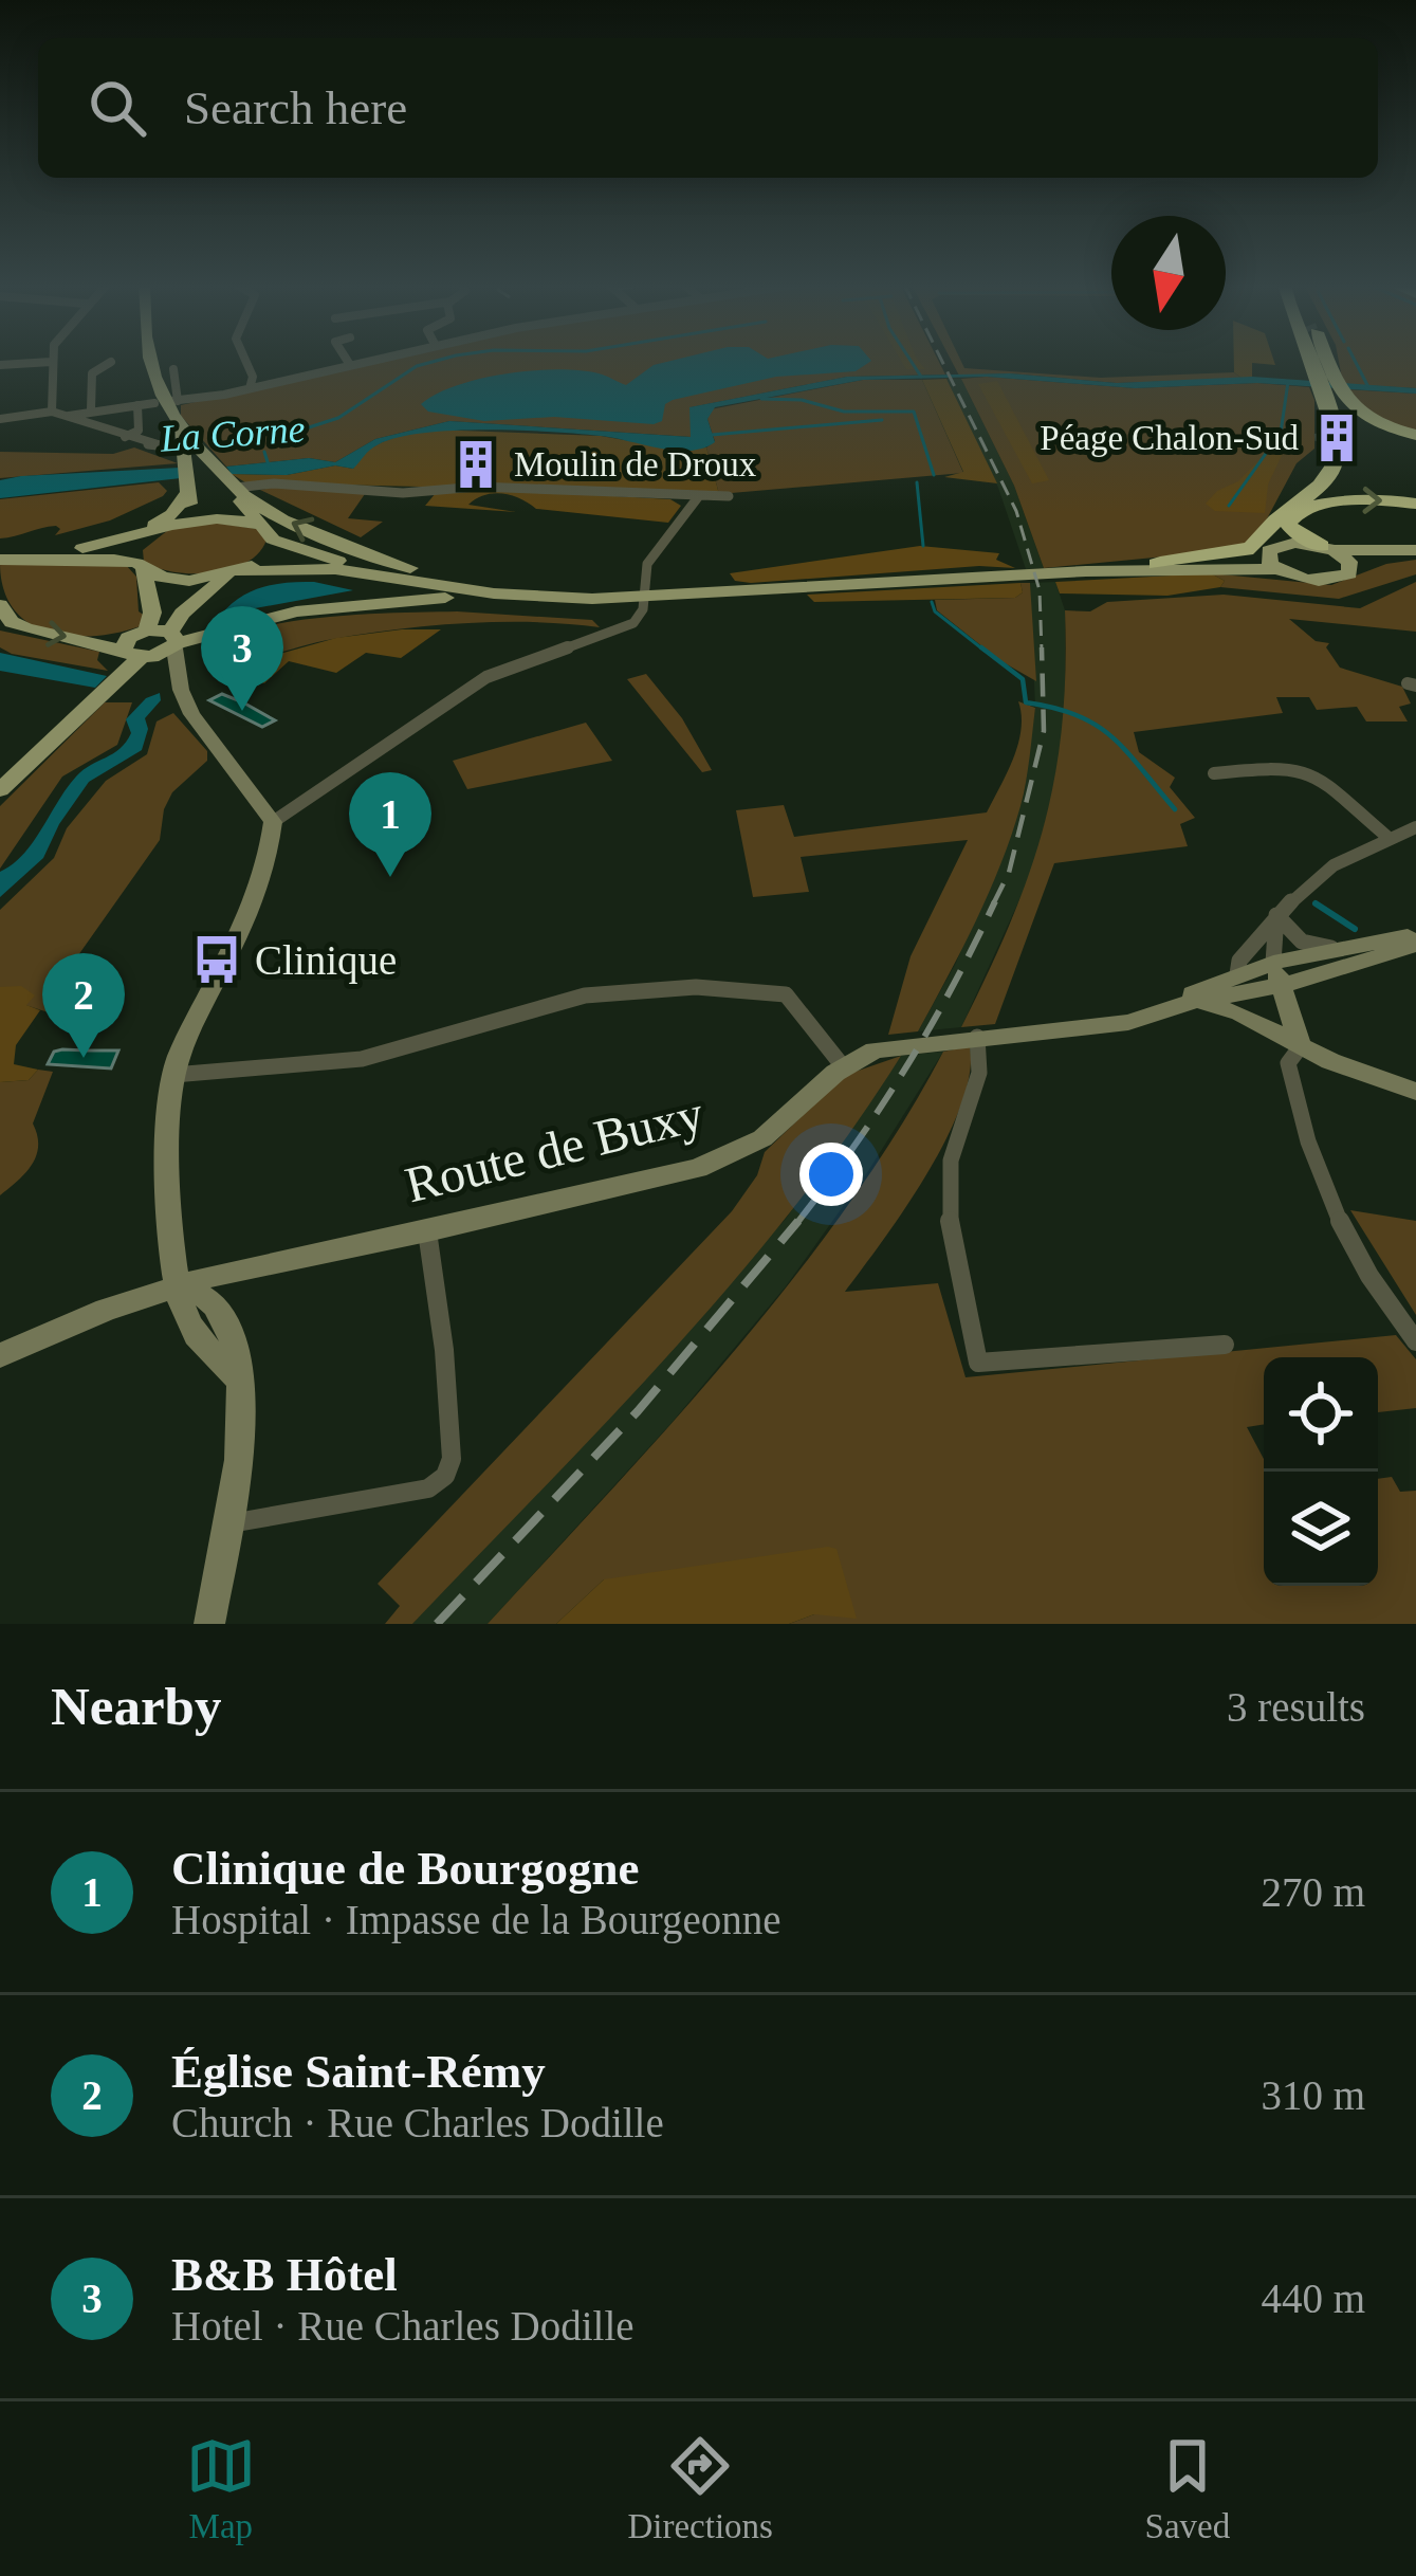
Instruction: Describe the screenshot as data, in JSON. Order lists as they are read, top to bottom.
{
  "streets": {
    "main road": ["Route de Buxy"]
  },
  "water": ["La Corne"],
  "places": {
    "building": ["Péage Chalon-Sud", "Moulin de Droux"],
    "bus stop": ["Clinique"]
  },
  "north": "bottom",
  "page": {
    "search": "Search here",
    "pins": ["3", "1", "2"],
    "heading": ["Nearby", "3 results"],
    "list": [
      {
        "mark": "1",
        "name": "Clinique de Bourgogne",
        "note": "Hospital · Impasse de la Bourgeonne",
        "value": "270 m"
      },
      {
        "mark": "2",
        "name": "Église Saint-Rémy",
        "note": "Church · Rue Charles Dodille",
        "value": "310 m"
      },
      {
        "mark": "3",
        "name": "B&B Hôtel",
        "note": "Hotel · Rue Charles Dodille",
        "value": "440 m"
      }
    ],
    "nav": ["Map", "Directions", "Saved"]
  }
}
